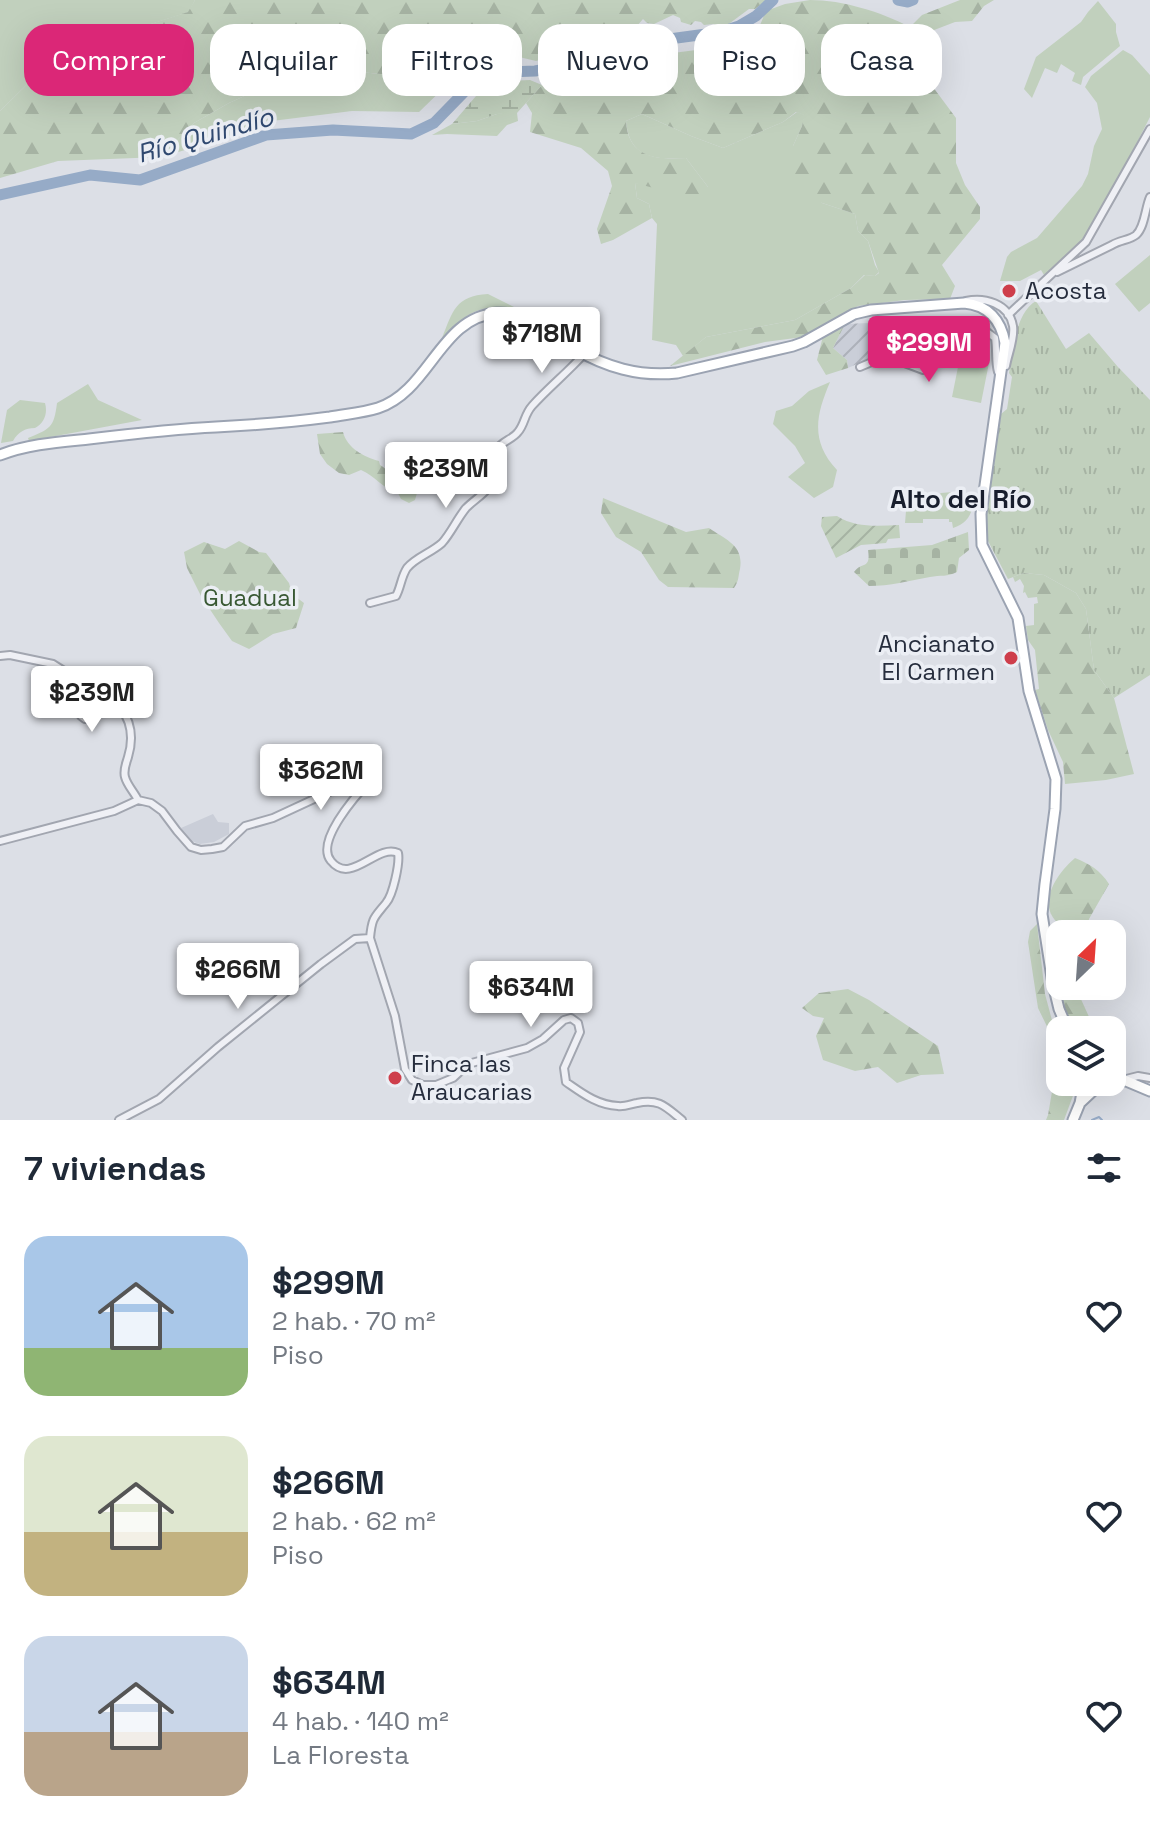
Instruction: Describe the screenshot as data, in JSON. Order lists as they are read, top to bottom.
{
  "districts": ["Alto del Río"],
  "water": ["Río Quindío"],
  "parks": ["Guadual"],
  "places": ["Acosta", "Ancianato El Carmen", "Finca las Araucarias"],
  "north": "top right",
  "page": {
    "chip": [
      "Comprar",
      "Alquilar",
      "Filtros",
      "Nuevo",
      "Piso",
      "Casa"
    ],
    "price": [
      "$718M",
      "$299M",
      "$239M",
      "$239M",
      "$362M",
      "$266M",
      "$634M"
    ],
    "heading": "7 viviendas",
    "list": [
      {
        "name": "$299M",
        "note": "2 hab. · 70 m² · Piso"
      },
      {
        "name": "$266M",
        "note": "2 hab. · 62 m² · Piso"
      },
      {
        "name": "$634M",
        "note": "4 hab. · 140 m² · La Floresta"
      }
    ]
  }
}
